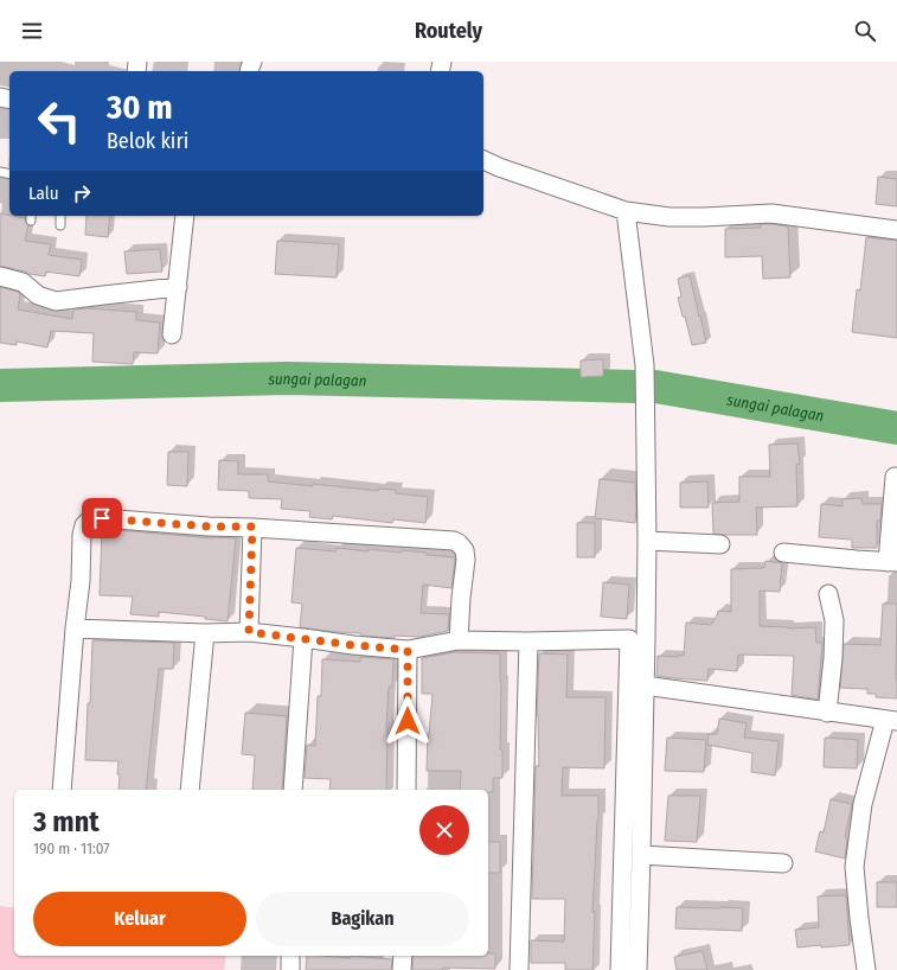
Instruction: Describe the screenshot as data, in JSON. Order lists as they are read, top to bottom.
{
  "water": ["sungai palagan"],
  "page": {
    "header": "Routely",
    "turn": ["30 m", "Belok kiri"],
    "then": "Lalu",
    "heading": ["3 mnt", "190 m · 11:07"],
    "buttons": ["Keluar", "Bagikan"]
  }
}
